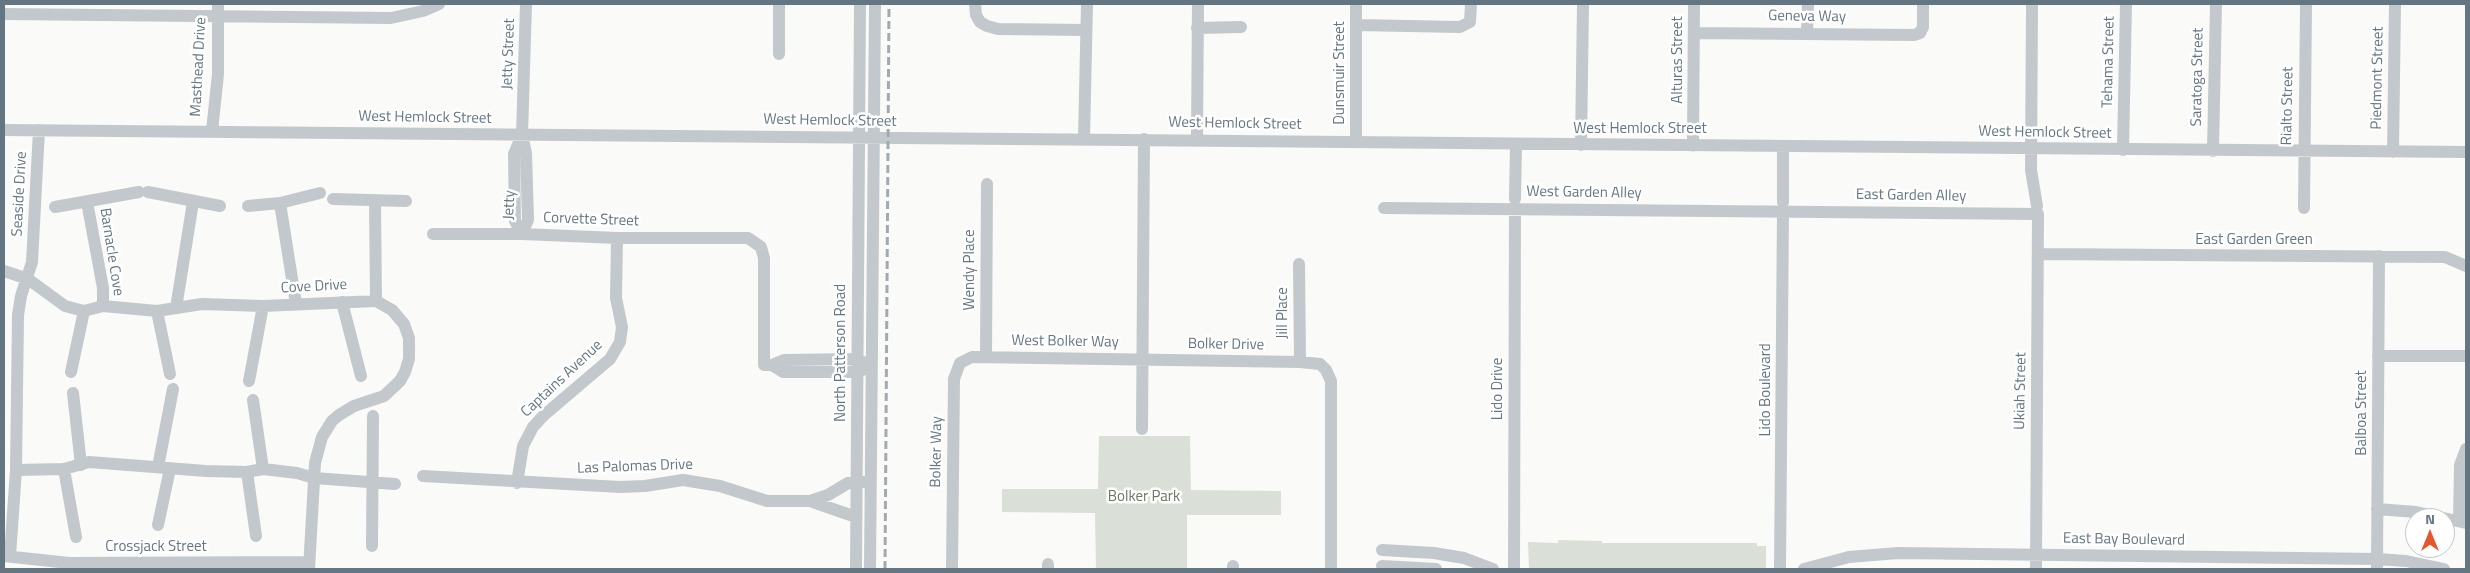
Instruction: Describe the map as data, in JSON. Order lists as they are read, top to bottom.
{
  "streets": {
    "street": [
      "Geneva Way",
      "Jetty Street",
      "Alturas Street",
      "Tehama Street",
      "Masthead Drive",
      "Dunsmuir Street",
      "Saratoga Street",
      "Piedmont Street",
      "Rialto Street",
      "West Hemlock Street",
      "West Garden Alley",
      "Seaside Drive",
      "East Garden Alley",
      "Jetty",
      "Corvette Street",
      "East Garden Green",
      "Barnacle Cove",
      "Wendy Place",
      "Cove Drive",
      "Jill Place",
      "West Bolker Way",
      "Bolker Drive",
      "North Patterson Road",
      "Captains Avenue",
      "Lido Drive",
      "Lido Boulevard",
      "Ukiah Street",
      "Balboa Street",
      "Bolker Way",
      "Las Palomas Drive",
      "East Bay Boulevard",
      "Crossjack Street"
    ]
  },
  "crossings": [
    ["Geneva Way", "Alturas Street"],
    ["Jetty Street", "West Hemlock Street"],
    ["Jetty Street", "Jetty"],
    ["Alturas Street", "West Hemlock Street"],
    ["Tehama Street", "West Hemlock Street"],
    ["Masthead Drive", "West Hemlock Street"],
    ["Dunsmuir Street", "West Hemlock Street"],
    ["Saratoga Street", "West Hemlock Street"],
    ["Piedmont Street", "West Hemlock Street"],
    ["Rialto Street", "West Hemlock Street"],
    ["West Hemlock Street", "Seaside Drive"],
    ["West Hemlock Street", "Jetty"],
    ["West Hemlock Street", "North Patterson Road"],
    ["West Hemlock Street", "Lido Drive"],
    ["West Hemlock Street", "Lido Boulevard"],
    ["West Hemlock Street", "Ukiah Street"],
    ["West Garden Alley", "East Garden Alley"],
    ["West Garden Alley", "Lido Drive"],
    ["West Garden Alley", "Lido Boulevard"],
    ["Seaside Drive", "Crossjack Street"],
    ["East Garden Alley", "Lido Boulevard"],
    ["East Garden Alley", "Ukiah Street"],
    ["Jetty", "Corvette Street"],
    ["Corvette Street", "North Patterson Road"],
    ["Corvette Street", "Captains Avenue"],
    ["East Garden Green", "Ukiah Street"],
    ["East Garden Green", "Balboa Street"],
    ["Barnacle Cove", "Cove Drive"],
    ["Wendy Place", "West Bolker Way"],
    ["Wendy Place", "Bolker Way"],
    ["Jill Place", "Bolker Drive"],
    ["West Bolker Way", "Bolker Drive"],
    ["West Bolker Way", "Bolker Way"],
    ["North Patterson Road", "Las Palomas Drive"],
    ["Captains Avenue", "Las Palomas Drive"],
    ["Ukiah Street", "East Bay Boulevard"],
    ["Balboa Street", "East Bay Boulevard"]
  ],
  "parks": ["Bolker Park"],
  "north": "top"
}
